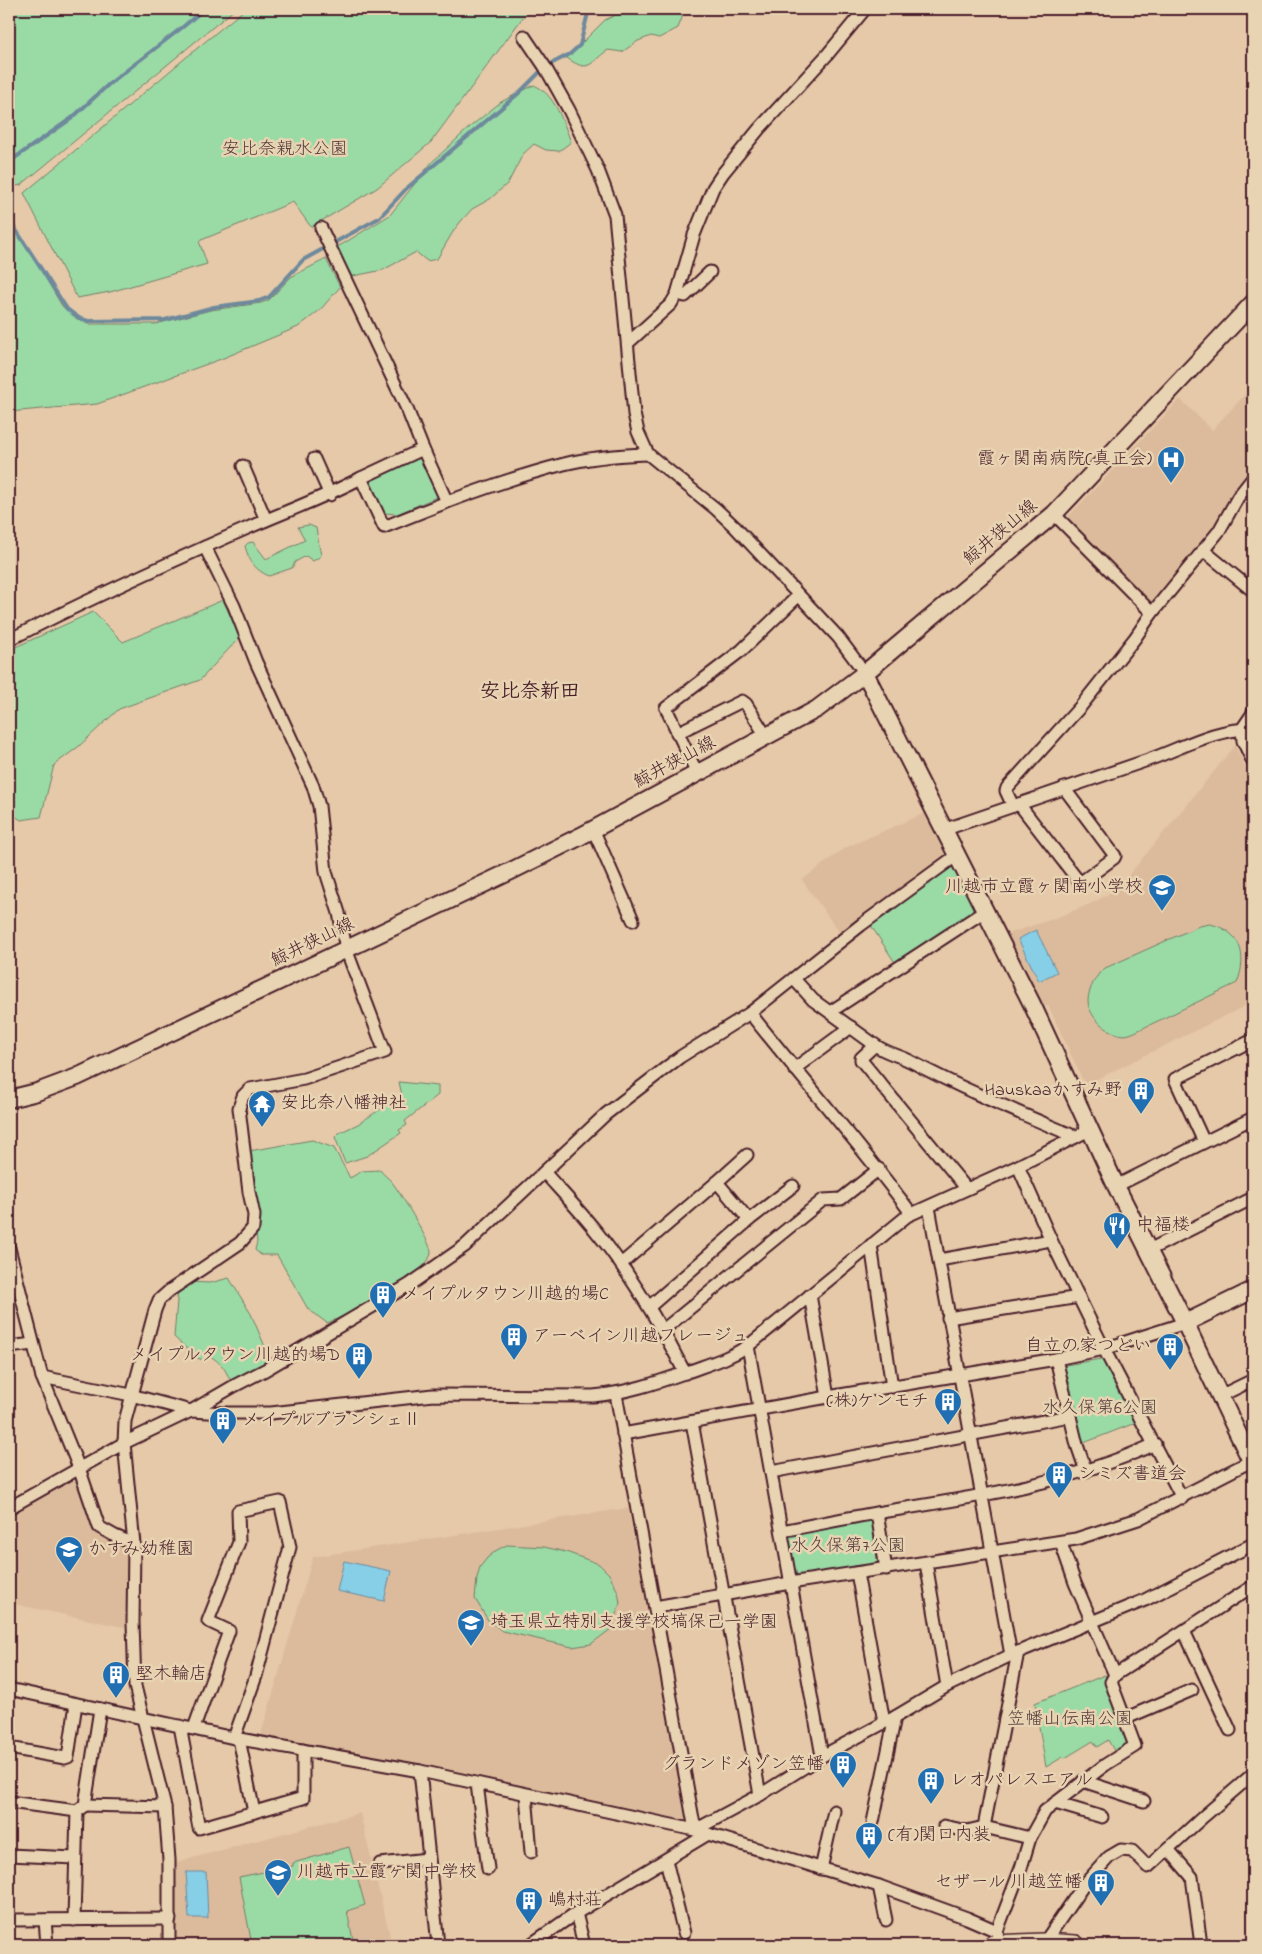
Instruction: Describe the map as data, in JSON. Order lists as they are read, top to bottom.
{
  "streets": {
    "main road": ["鯨井狭山線"]
  },
  "districts": ["安比奈新田"],
  "parks": [
    "安比奈親水公園",
    "水久保第6公園",
    "水久保第7公園",
    "笠幡山伝南公園"
  ],
  "places": {
    "hospital": ["霞ヶ関南病院(真正会)"],
    "school or university": [
      "川越市立霞ヶ関南小学校",
      "かすみ幼稚園",
      "埼玉県立特別支援学校塙保己一学園",
      "川越市立霞ヶ関中学校"
    ],
    "building": [
      "Hauskaaかすみ野",
      "メイプルタウン川越的場C",
      "アーベイン川越フレージュ",
      "自立の家つどい",
      "メイプルタウン川越的場D",
      "(株)ケンモチ",
      "メイプルブランシェⅡ",
      "シミズ書道会",
      "堅木輪店",
      "グランドメゾン笠幡",
      "レオパレスエアル",
      "(有)関口内装",
      "セザール 川越笠幡",
      "嶋村荘"
    ],
    "temple": ["安比奈八幡神社"],
    "restaurant": ["中福楼"]
  }
}
